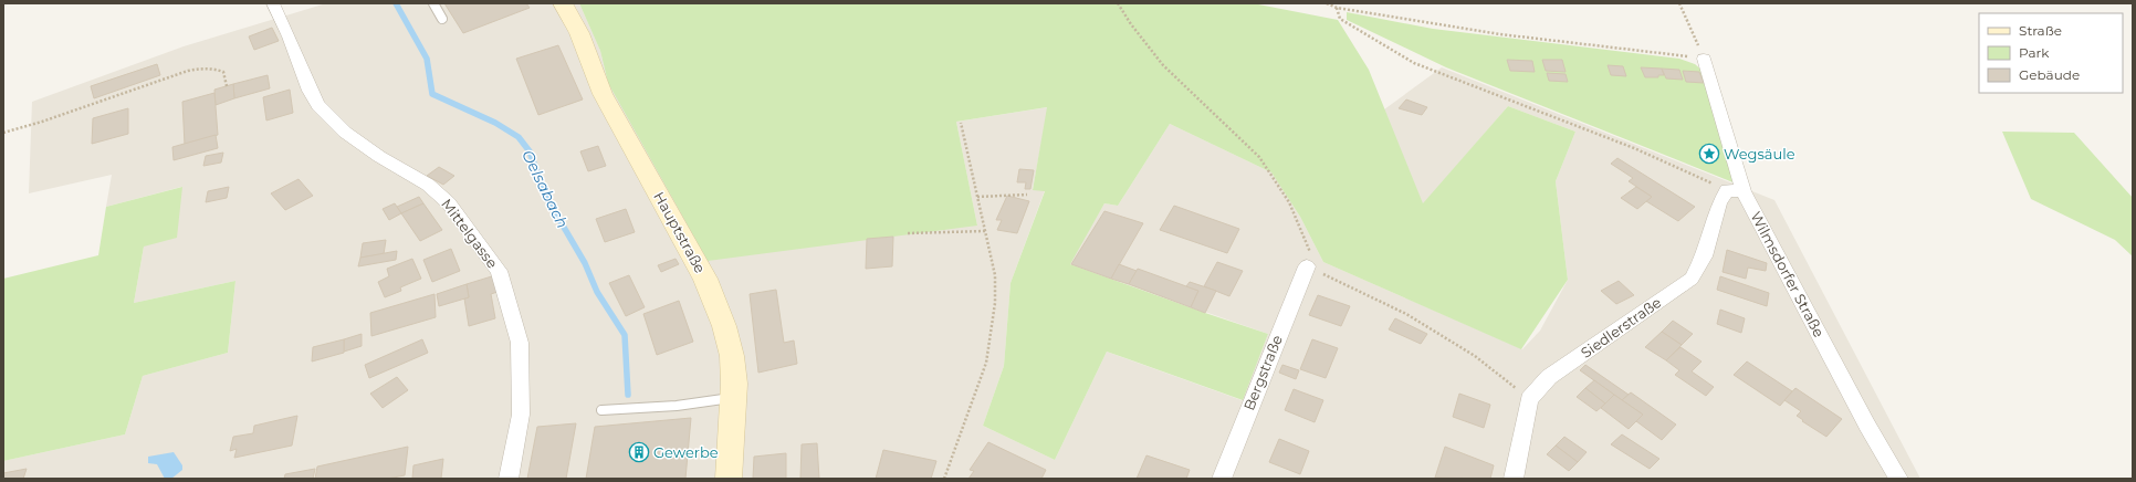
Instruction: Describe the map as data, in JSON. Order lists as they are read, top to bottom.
{
  "streets": {
    "main road": ["Hauptstraße"],
    "street": [
      "Mittelgasse",
      "Wilmsdorfer Straße",
      "Siedlerstraße",
      "Bergstraße"
    ]
  },
  "crossings": [
    ["Wilmsdorfer Straße", "Siedlerstraße"]
  ],
  "water": ["Oelsabach"],
  "places": {
    "place": ["Wegsäule"],
    "building": ["Gewerbe"]
  },
  "legend": ["Straße", "Park", "Gebäude"]
}
